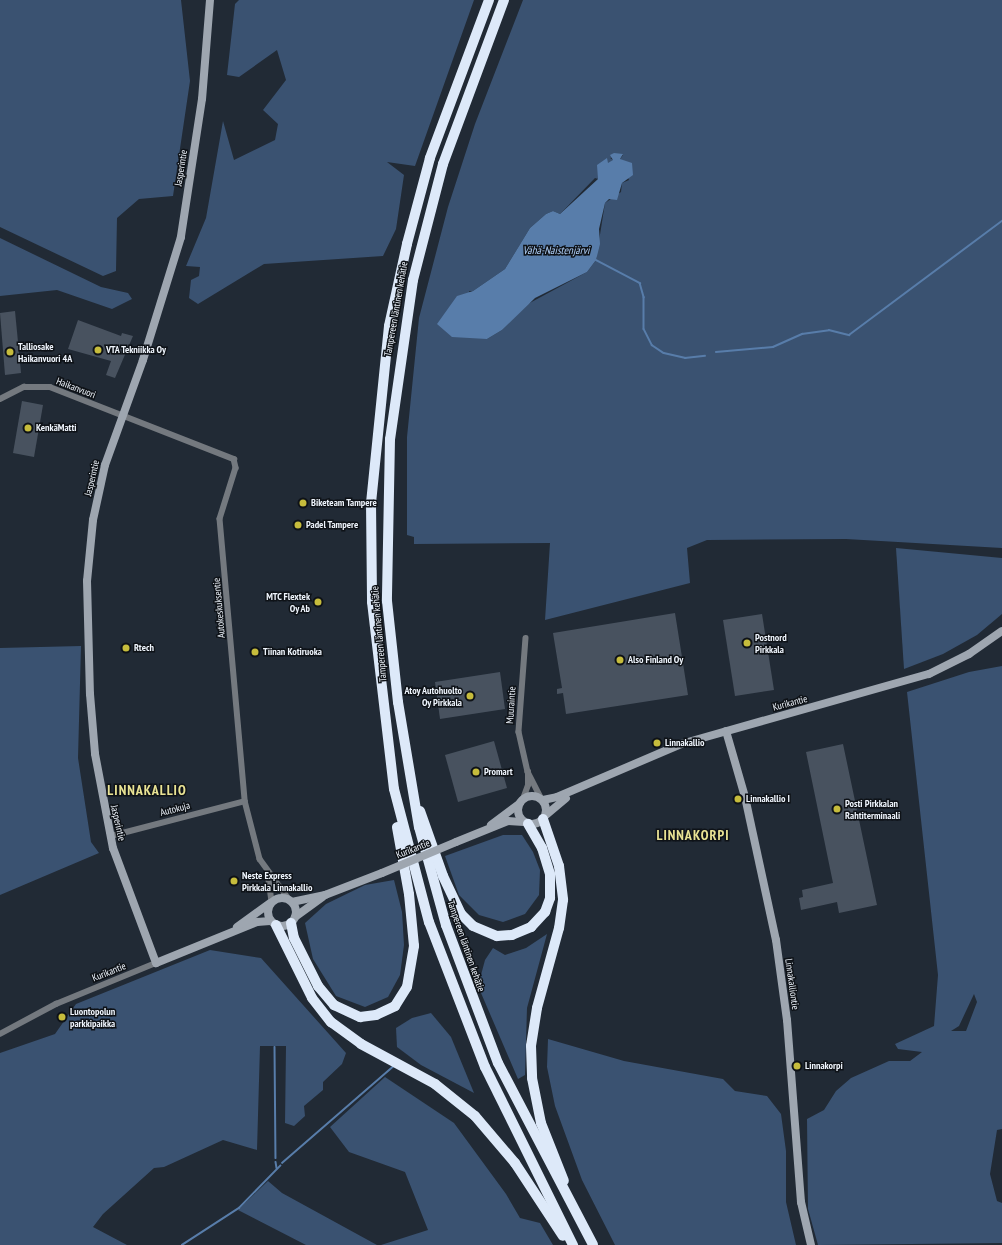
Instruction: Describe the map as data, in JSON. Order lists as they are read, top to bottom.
{
  "streets": {
    "highway": ["Tampereen läntinen kehätie"],
    "main road": ["Jasperintie", "Kurikantie", "Linnakalliontie"],
    "street": [
      "Haikanvuori",
      "Autokeskuksentie",
      "Muuraintie",
      "Autokuja"
    ]
  },
  "crossings": [
    ["Jasperintie", "Haikanvuori"],
    ["Jasperintie", "Autokeskuksentie"],
    ["Jasperintie", "Kurikantie"],
    ["Jasperintie", "Autokuja"],
    ["Haikanvuori", "Autokeskuksentie"],
    ["Autokeskuksentie", "Kurikantie"],
    ["Autokeskuksentie", "Autokuja"],
    ["Kurikantie", "Muuraintie"],
    ["Kurikantie", "Linnakalliontie"]
  ],
  "districts": ["LINNAKALLIO", "LINNAKORPI"],
  "water": ["Vähä-Naistenjärvi"],
  "places": [
    "VTA Tekniikka Oy",
    "Talliosake Haikanvuori 4A",
    "KenkäMatti",
    "Biketeam Tampere",
    "Padel Tampere",
    "MTC Flextek Oy Ab",
    "Postnord Pirkkala",
    "Rtech",
    "Tiinan Kotiruoka",
    "Also Finland Oy",
    "Atoy Autohuolto Oy Pirkkala",
    "Linnakallio",
    "Promart",
    "Linnakallio I",
    "Posti Pirkkalan Rahtiterminaali",
    "Neste Express Pirkkala Linnakallio",
    "Luontopolun parkkipaikka",
    "Linnakorpi"
  ]
}
